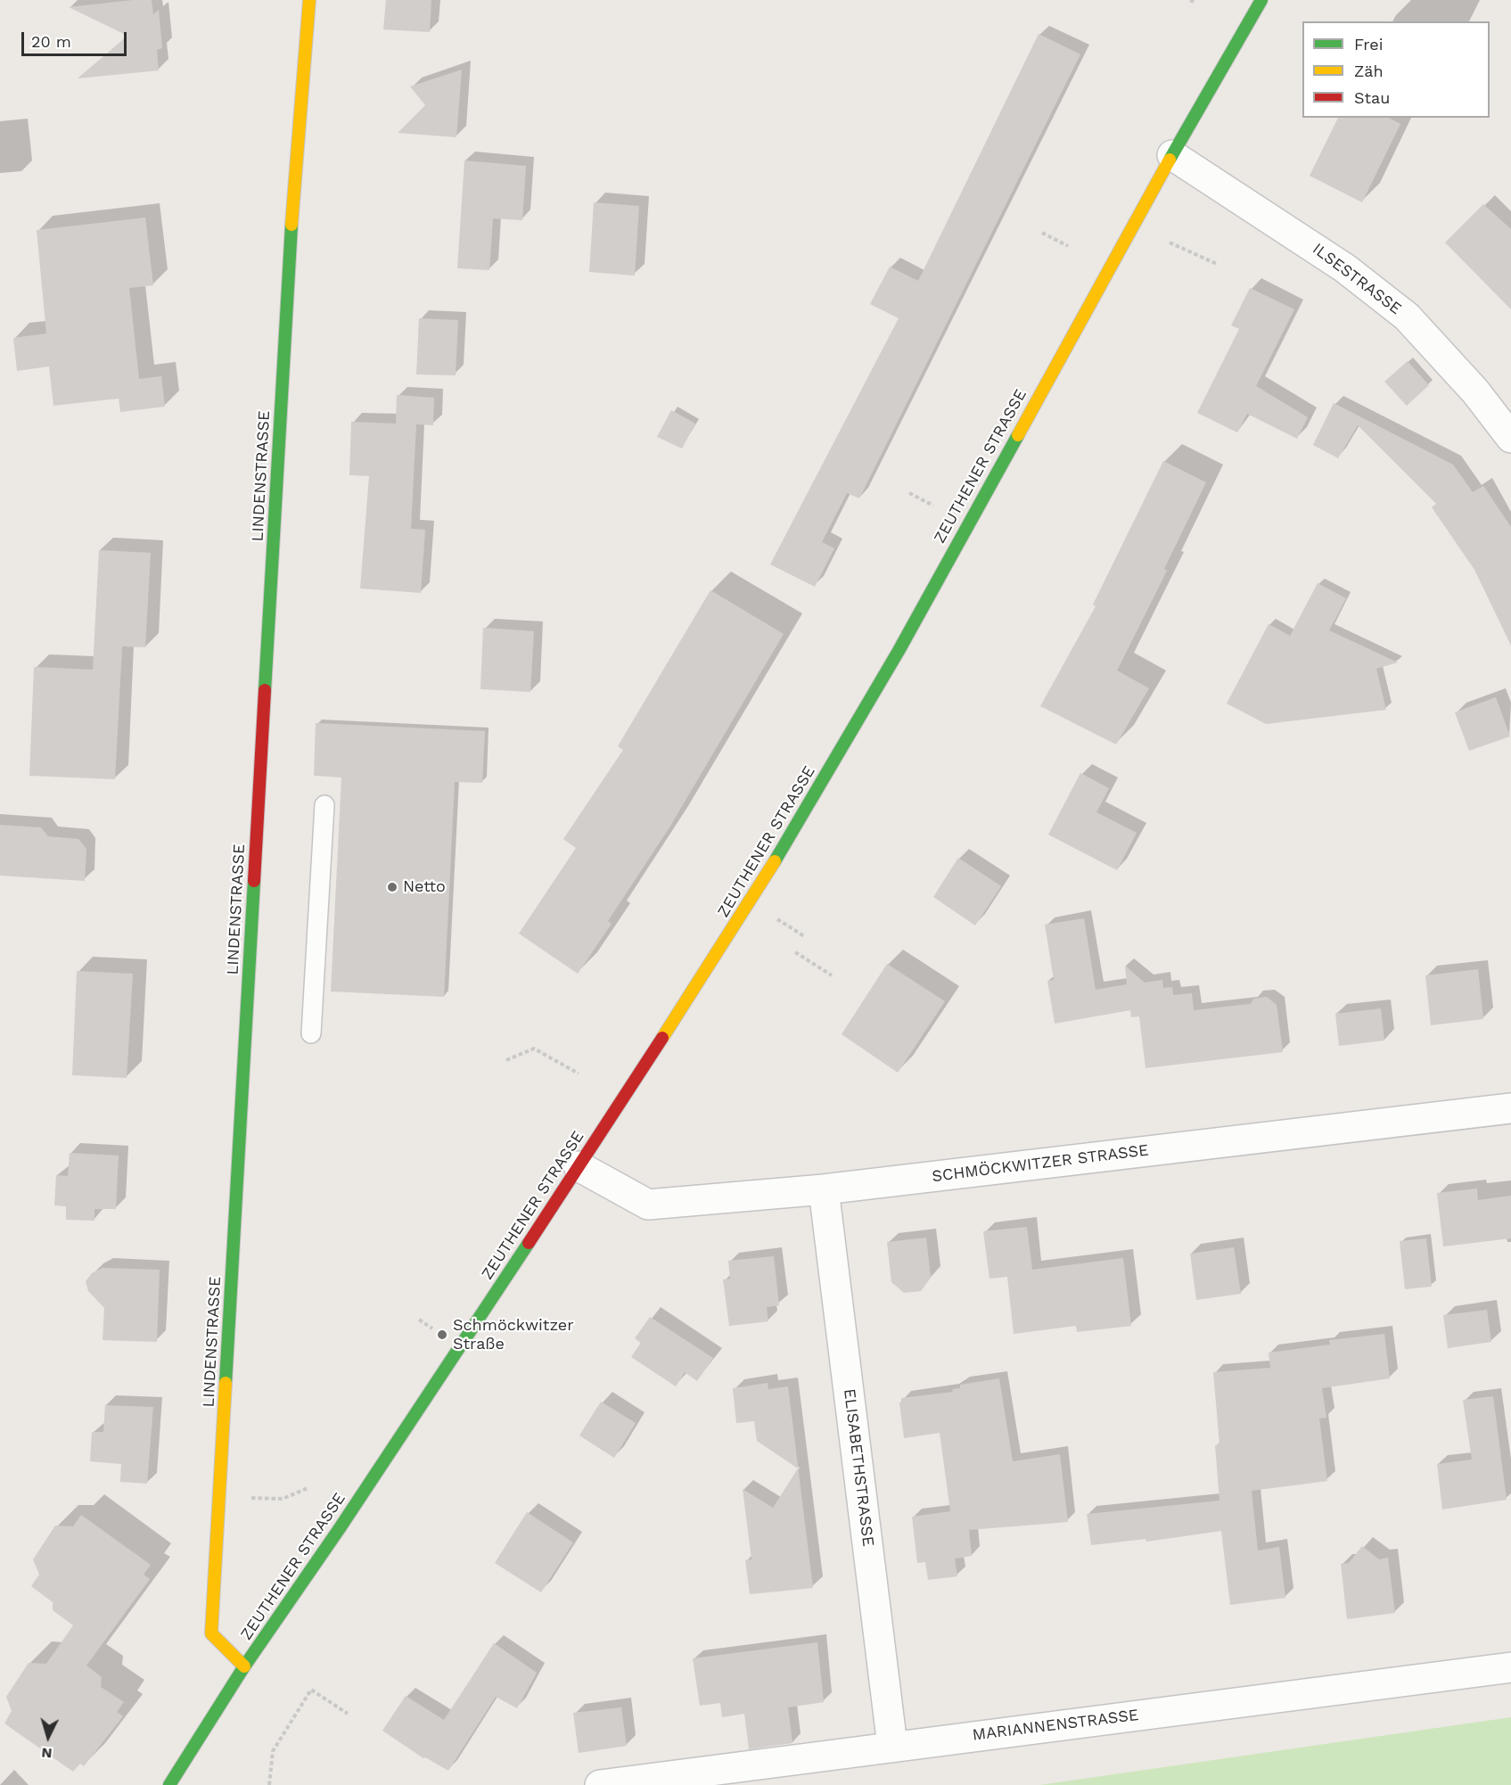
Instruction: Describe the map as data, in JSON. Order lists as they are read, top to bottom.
{
  "streets": {
    "main road": ["ZEUTHENER STRASSE", "LINDENSTRASSE"],
    "street": [
      "ILSESTRASSE",
      "SCHMÖCKWITZER STRASSE",
      "ELISABETHSTRASSE",
      "MARIANNENSTRASSE"
    ]
  },
  "crossings": [
    ["ILSESTRASSE", "ZEUTHENER STRASSE"],
    ["ZEUTHENER STRASSE", "LINDENSTRASSE"],
    ["ZEUTHENER STRASSE", "SCHMÖCKWITZER STRASSE"],
    ["SCHMÖCKWITZER STRASSE", "ELISABETHSTRASSE"],
    ["ELISABETHSTRASSE", "MARIANNENSTRASSE"]
  ],
  "places": ["Netto", "Schmöckwitzer Straße"],
  "legend": ["Frei", "Zäh", "Stau"],
  "scale_bar": "20 m",
  "north": "bottom"
}
